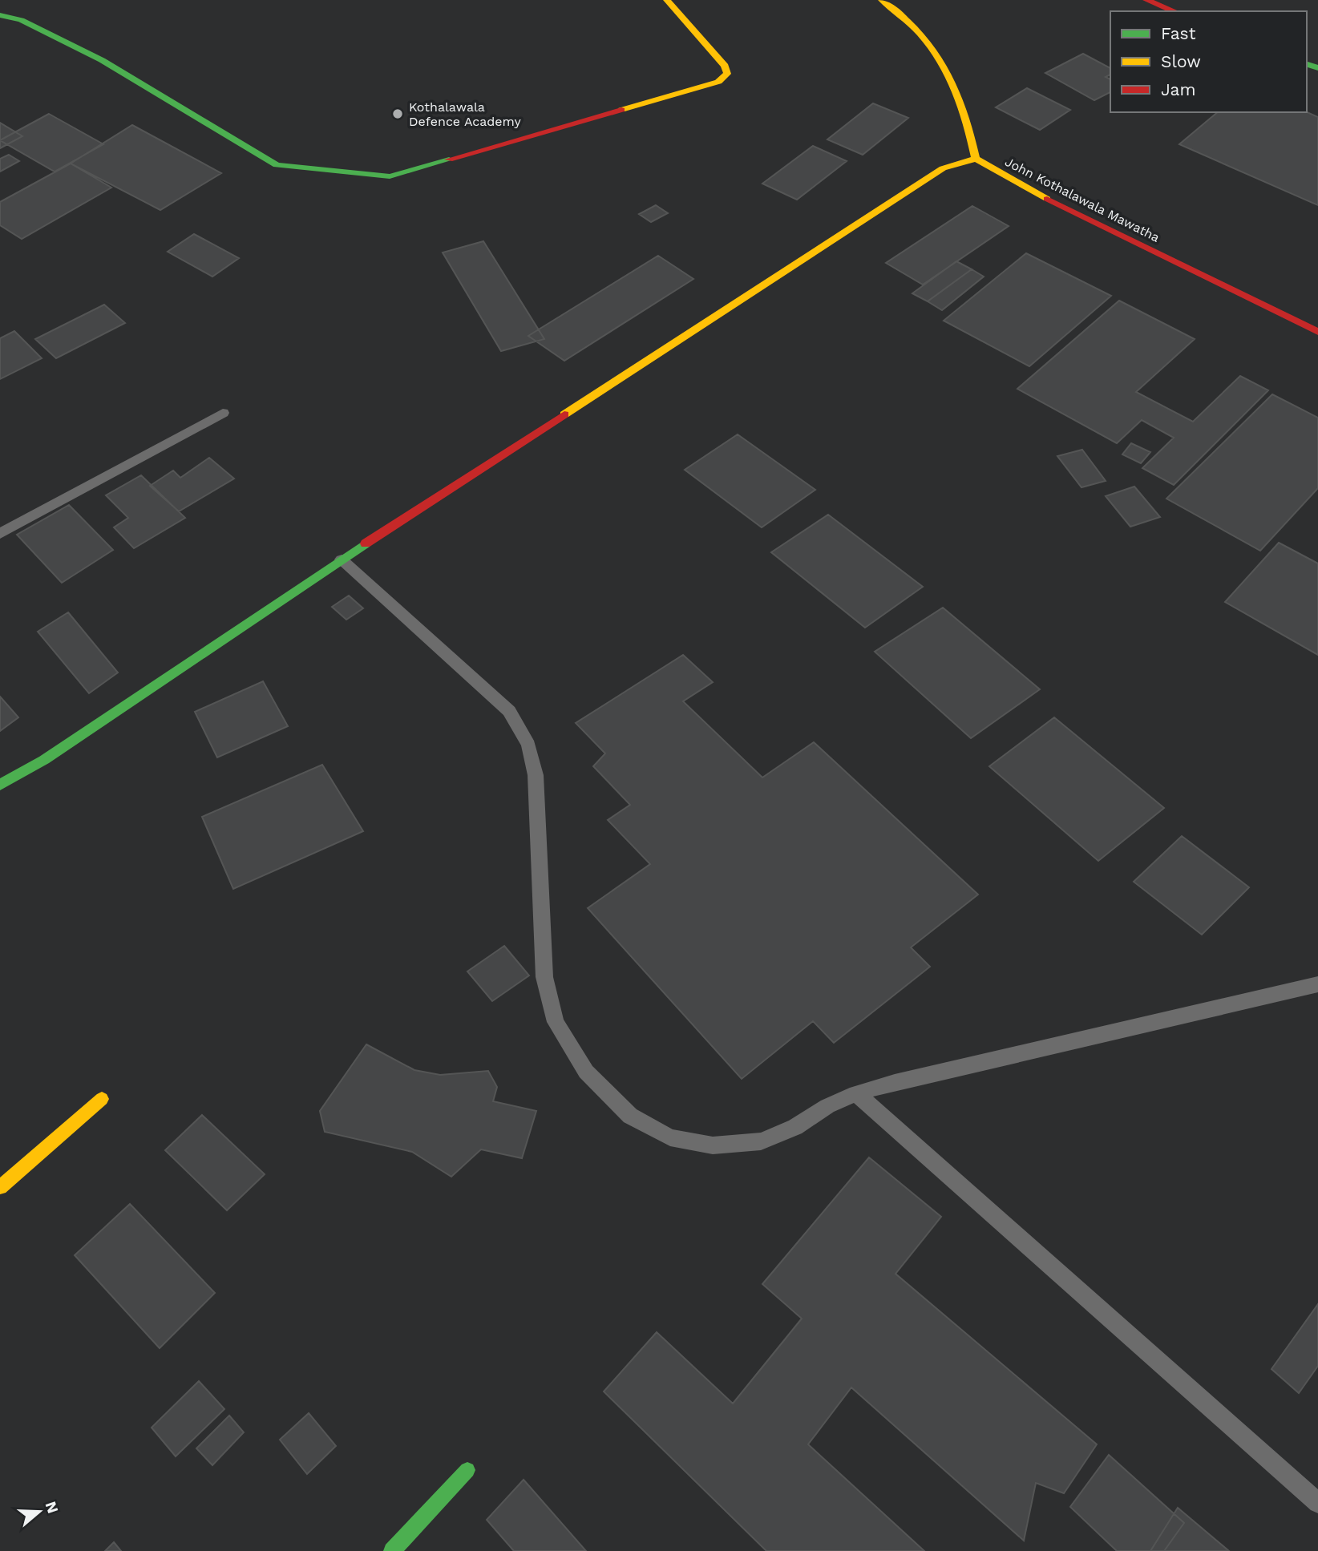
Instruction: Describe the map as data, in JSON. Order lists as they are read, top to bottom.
{
  "streets": {
    "street": ["John Kothalawala Mawatha"]
  },
  "places": ["Kothalawala Defence Academy"],
  "legend": ["Fast", "Slow", "Jam"],
  "north": "right"
}
